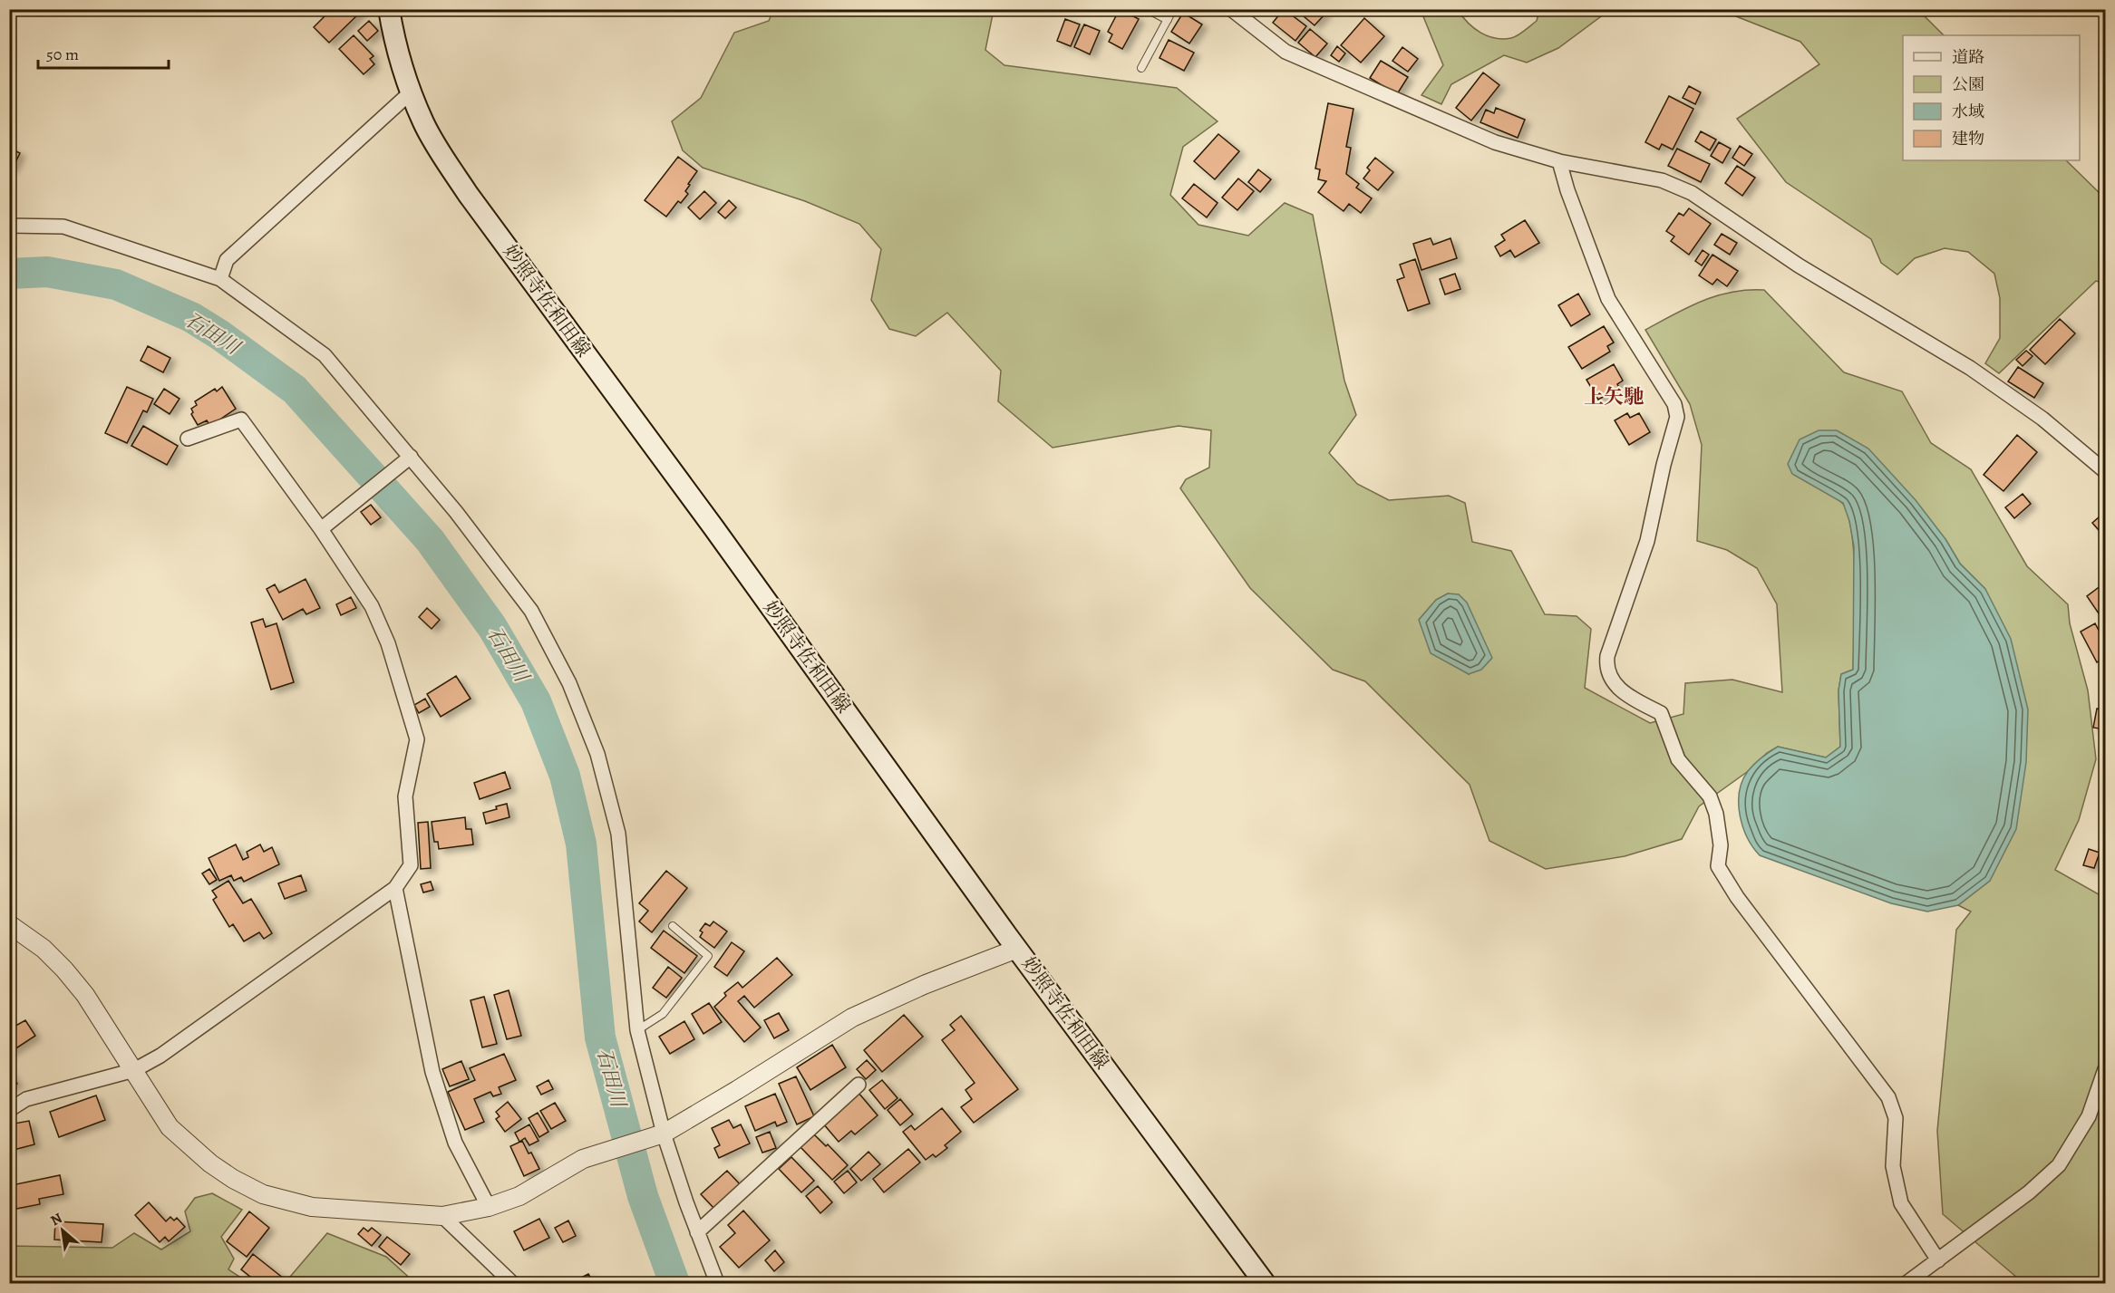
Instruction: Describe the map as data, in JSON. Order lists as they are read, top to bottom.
{
  "streets": {
    "main road": ["妙照寺佐和田線"]
  },
  "districts": ["上矢馳"],
  "water": ["石田川"],
  "legend": [
    "道路",
    "公園",
    "水域",
    "建物"
  ],
  "scale_bar": "50 m",
  "north": "top left"
}
